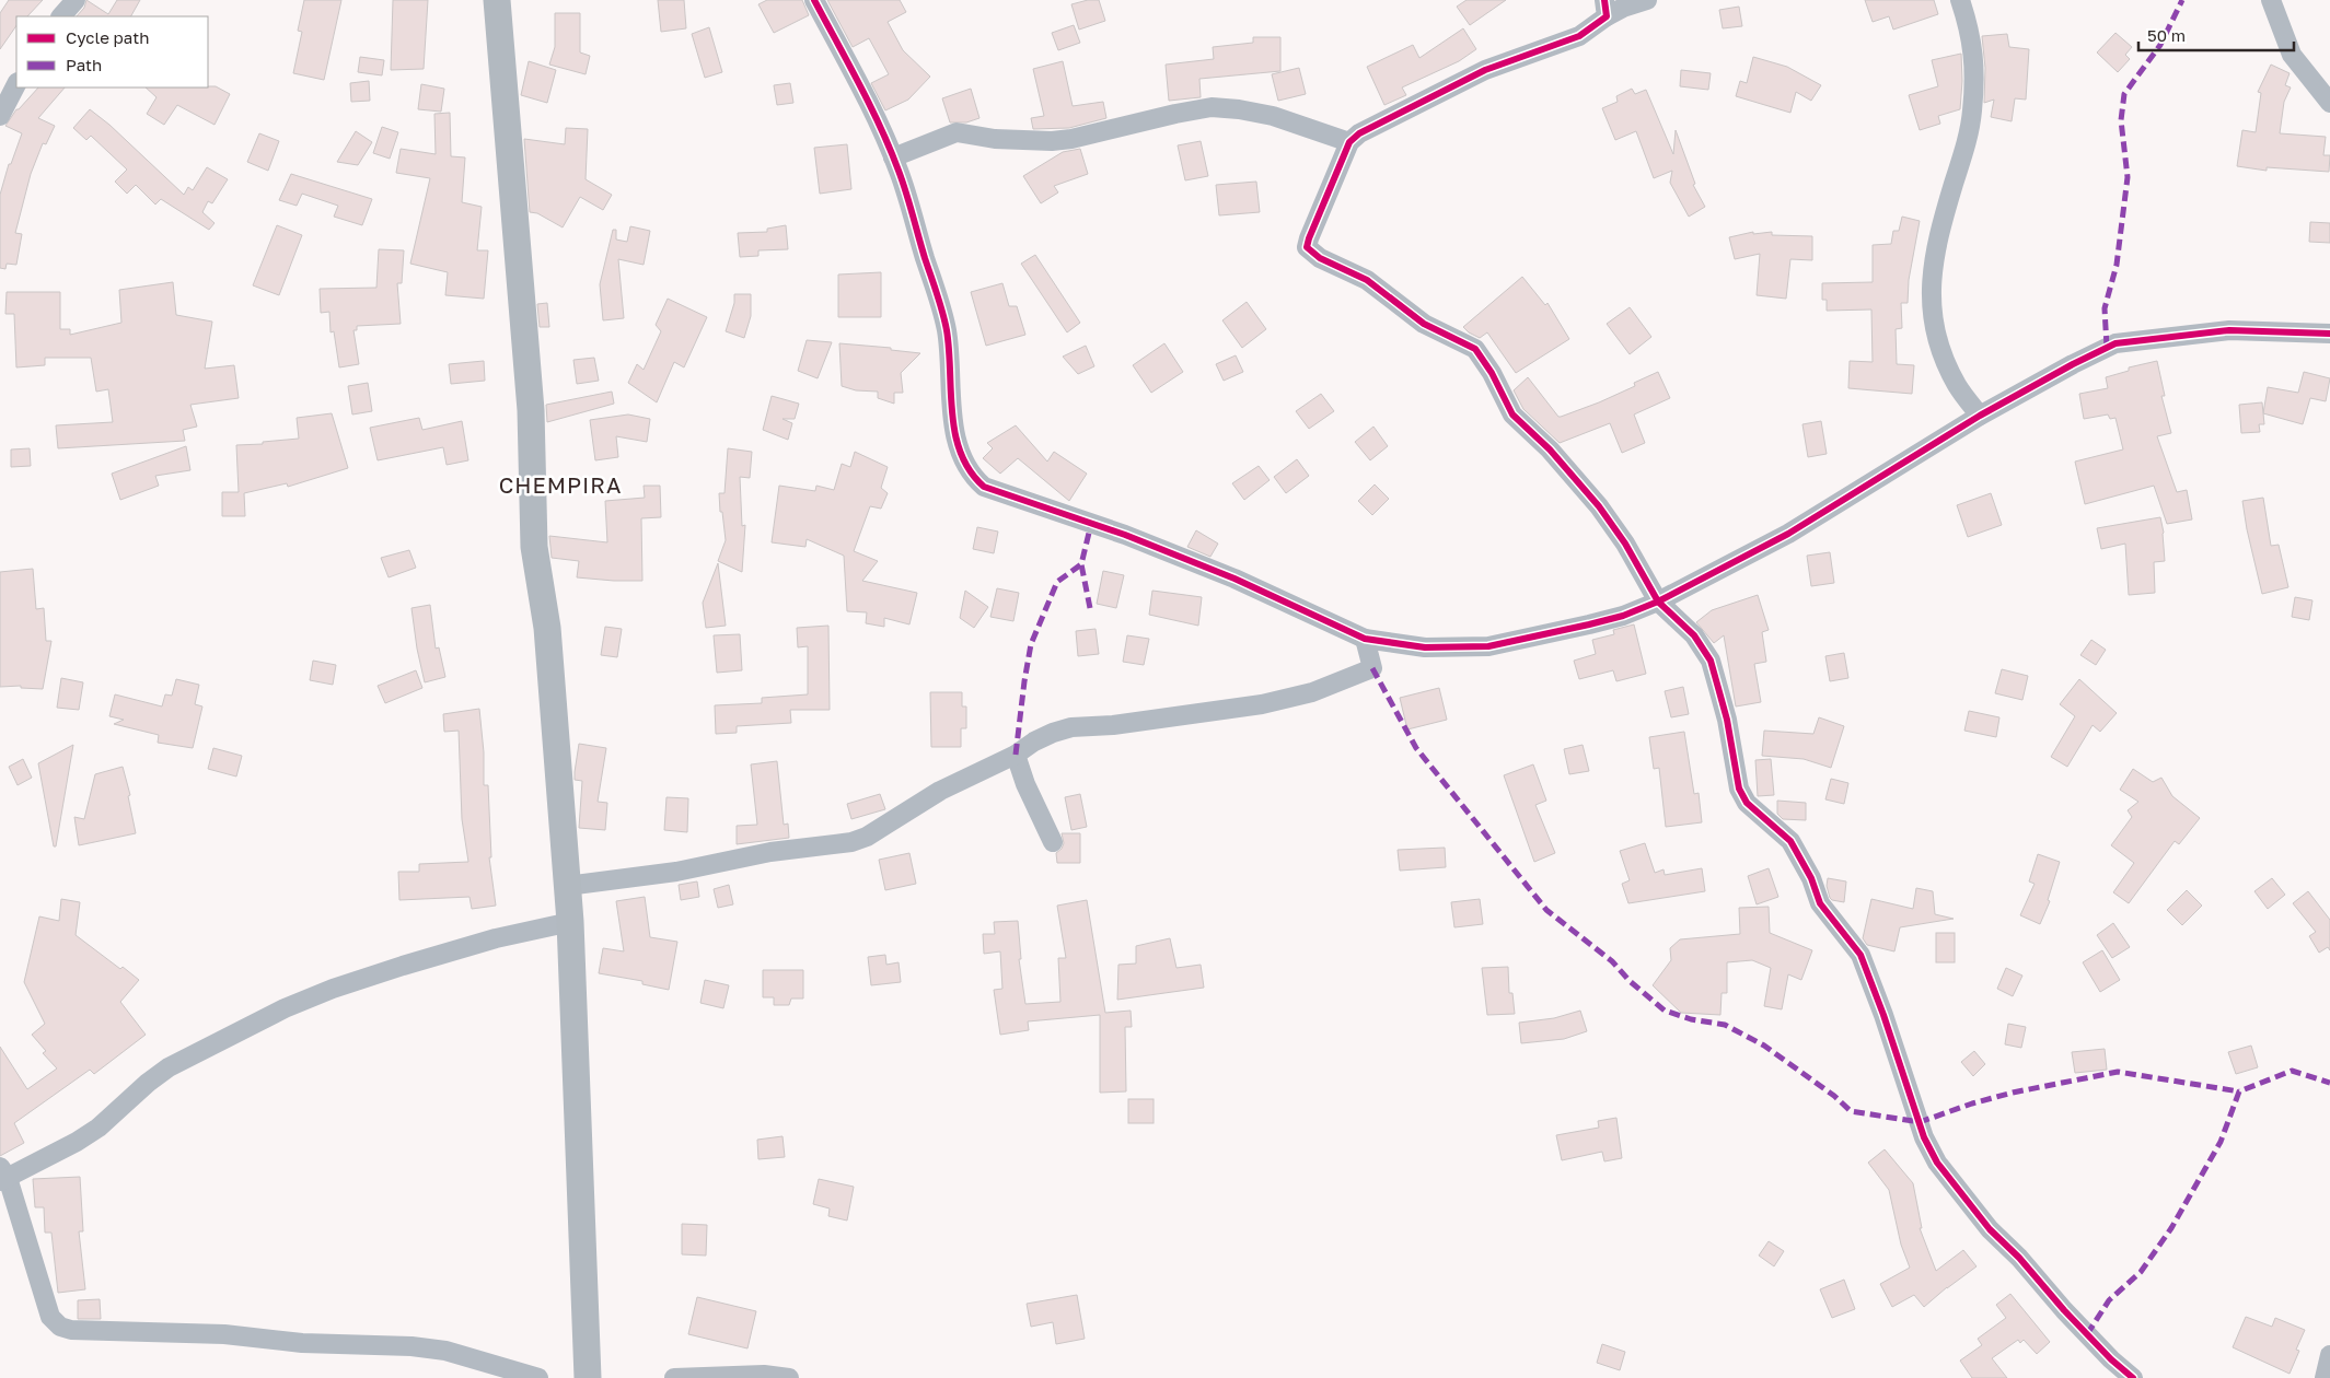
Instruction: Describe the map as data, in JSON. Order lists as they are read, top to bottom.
{
  "districts": ["CHEMPIRA"],
  "legend": ["Cycle path", "Path"],
  "scale_bar": "50 m"
}
